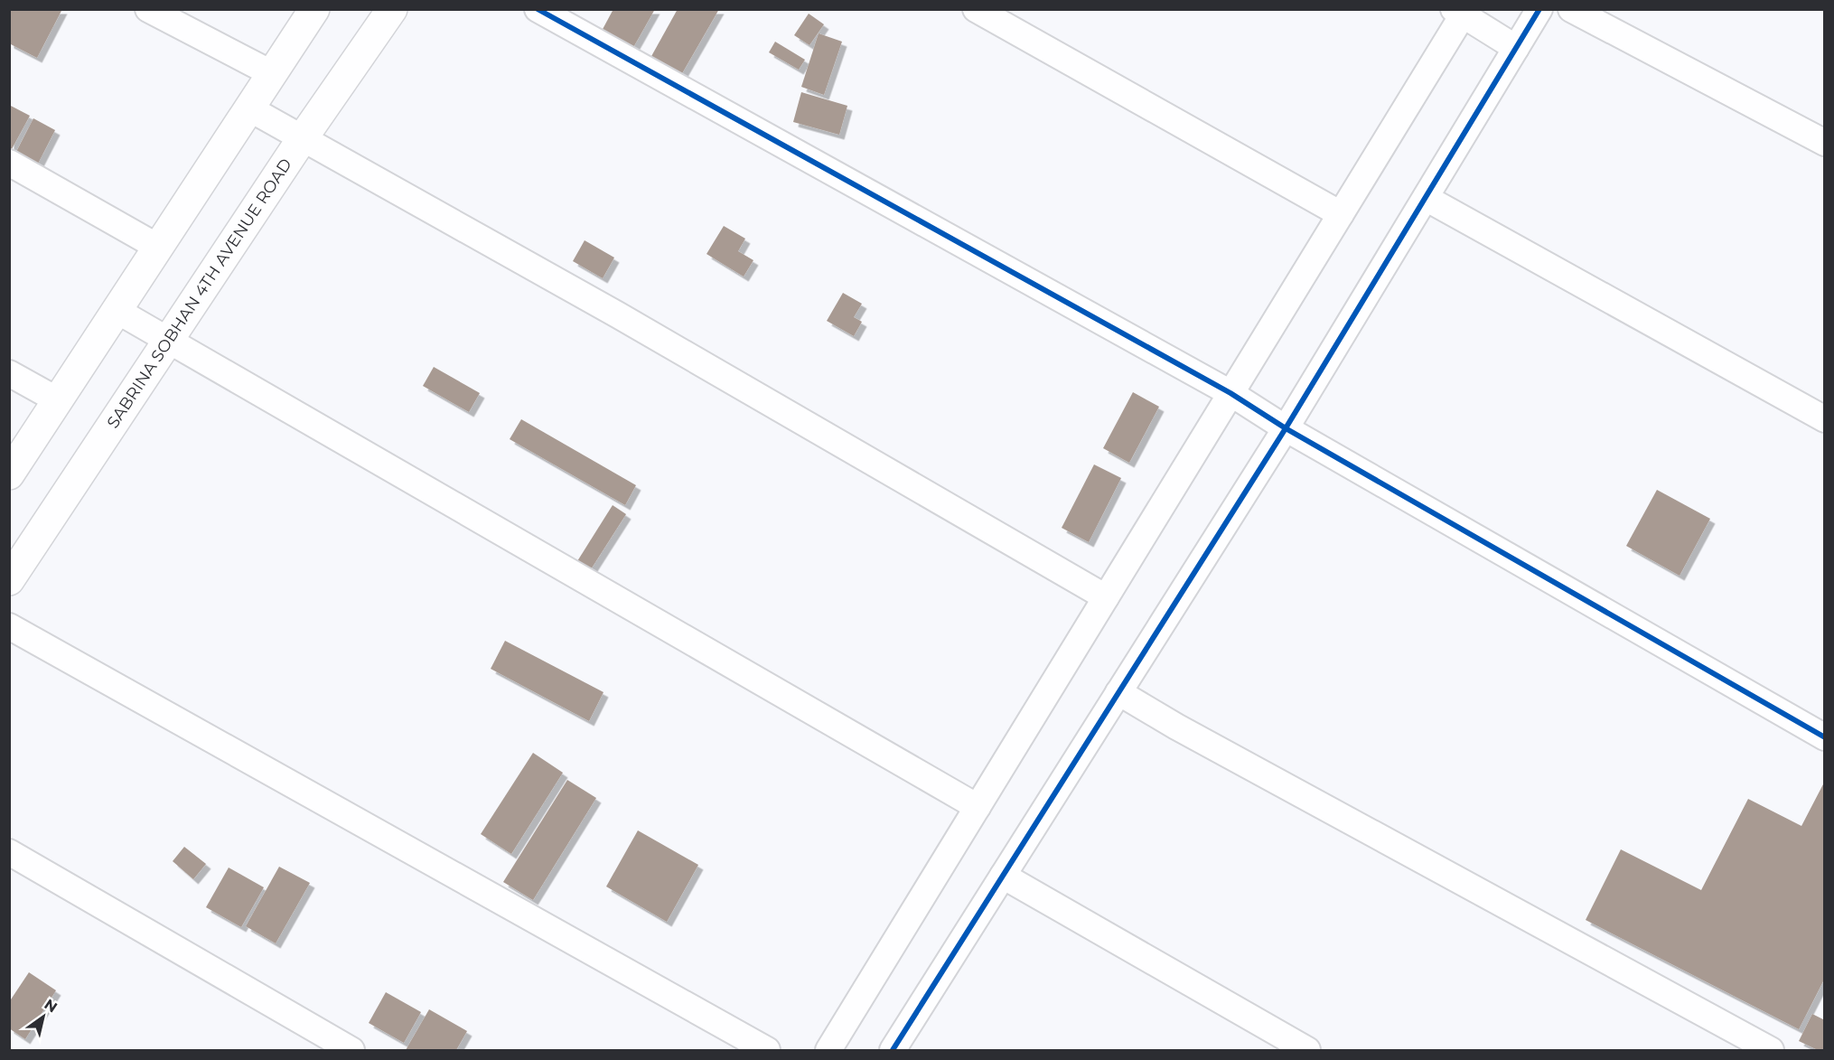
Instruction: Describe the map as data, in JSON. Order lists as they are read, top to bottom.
{
  "streets": {
    "street": ["SABRINA SOBHAN 4TH AVENUE ROAD"]
  },
  "north": "top right"
}
